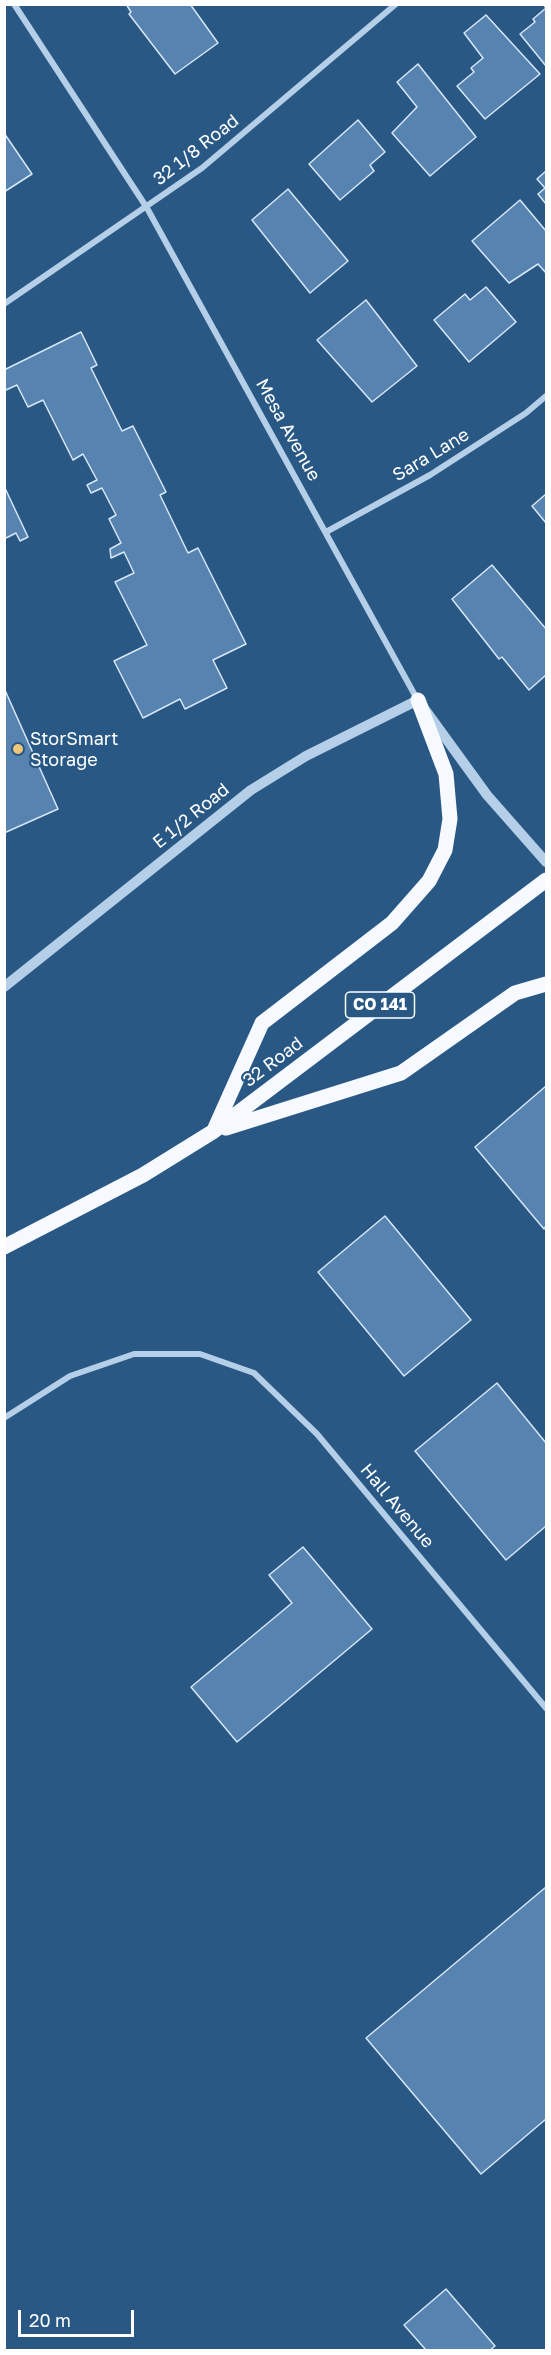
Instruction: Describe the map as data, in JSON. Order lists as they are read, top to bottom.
{
  "streets": {
    "main road": ["CO 141", "32 Road"],
    "street": [
      "32 1/8 Road",
      "Mesa Avenue",
      "Sara Lane",
      "E 1/2 Road",
      "Hall Avenue"
    ]
  },
  "crossings": [
    ["32 1/8 Road", "Mesa Avenue"],
    ["Mesa Avenue", "Sara Lane"],
    ["Mesa Avenue", "E 1/2 Road"]
  ],
  "places": ["StorSmart Storage"],
  "scale_bar": "20 m"
}
